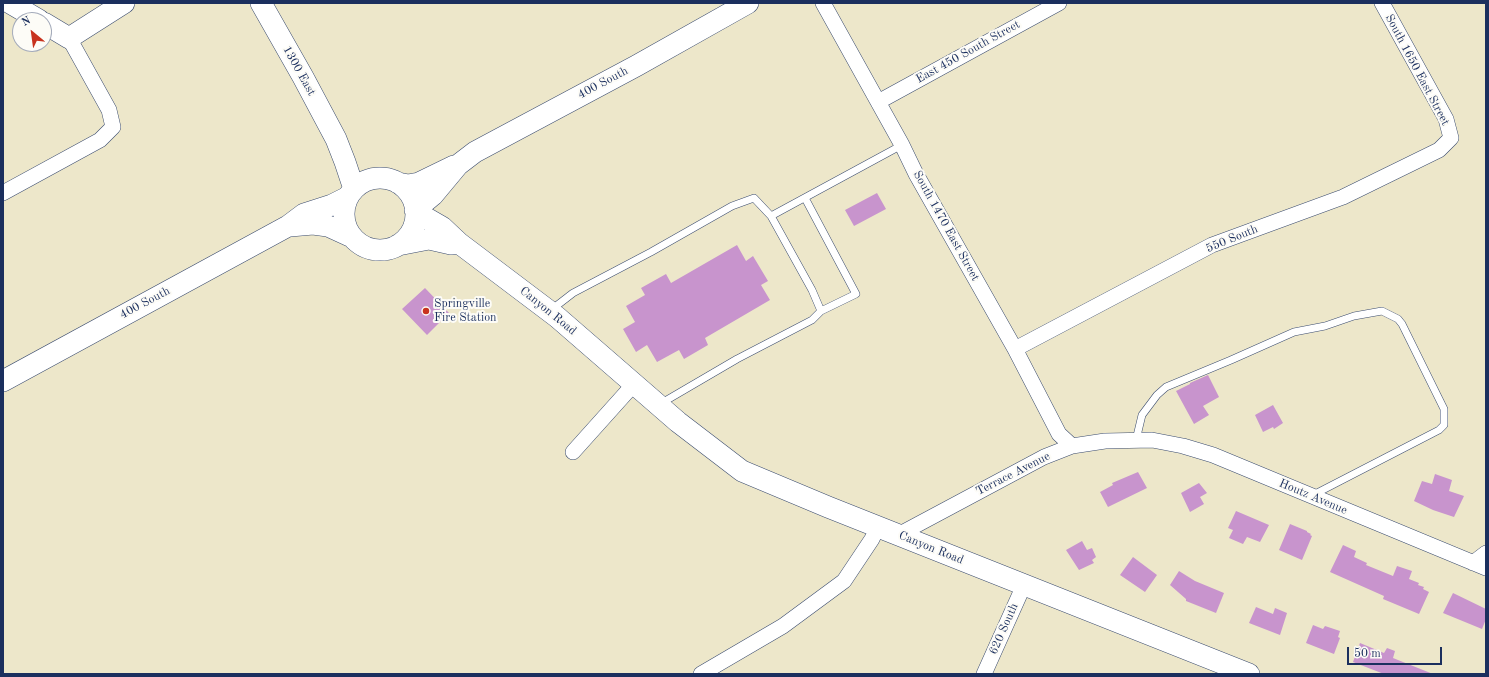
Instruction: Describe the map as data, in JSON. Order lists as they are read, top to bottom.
{
  "streets": {
    "main road": ["1300 East", "400 South", "Canyon Road"],
    "street": [
      "East 450 South Street",
      "South 1650 East Street",
      "South 1470 East Street",
      "550 South",
      "Terrace Avenue",
      "Houtz Avenue",
      "620 South"
    ]
  },
  "crossings": [
    ["East 450 South Street", "South 1470 East Street"],
    ["South 1650 East Street", "550 South"],
    ["1300 East", "400 South"],
    ["1300 East", "Canyon Road"],
    ["400 South", "Canyon Road"],
    ["South 1470 East Street", "550 South"],
    ["South 1470 East Street", "Terrace Avenue"],
    ["Canyon Road", "Terrace Avenue"],
    ["Canyon Road", "620 South"],
    ["Terrace Avenue", "Houtz Avenue"]
  ],
  "places": ["Springville Fire Station"],
  "scale_bar": "50 m",
  "north": "top left"
}
